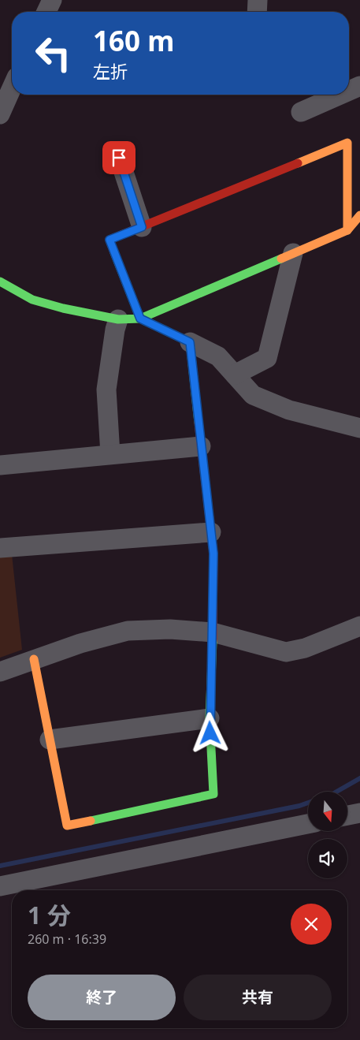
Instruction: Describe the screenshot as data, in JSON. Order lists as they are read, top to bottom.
{
  "north": "bottom",
  "page": {
    "turn": ["160 m", "左折"],
    "heading": ["1 分", "260 m · 16:39"],
    "buttons": ["終了", "共有"]
  }
}
